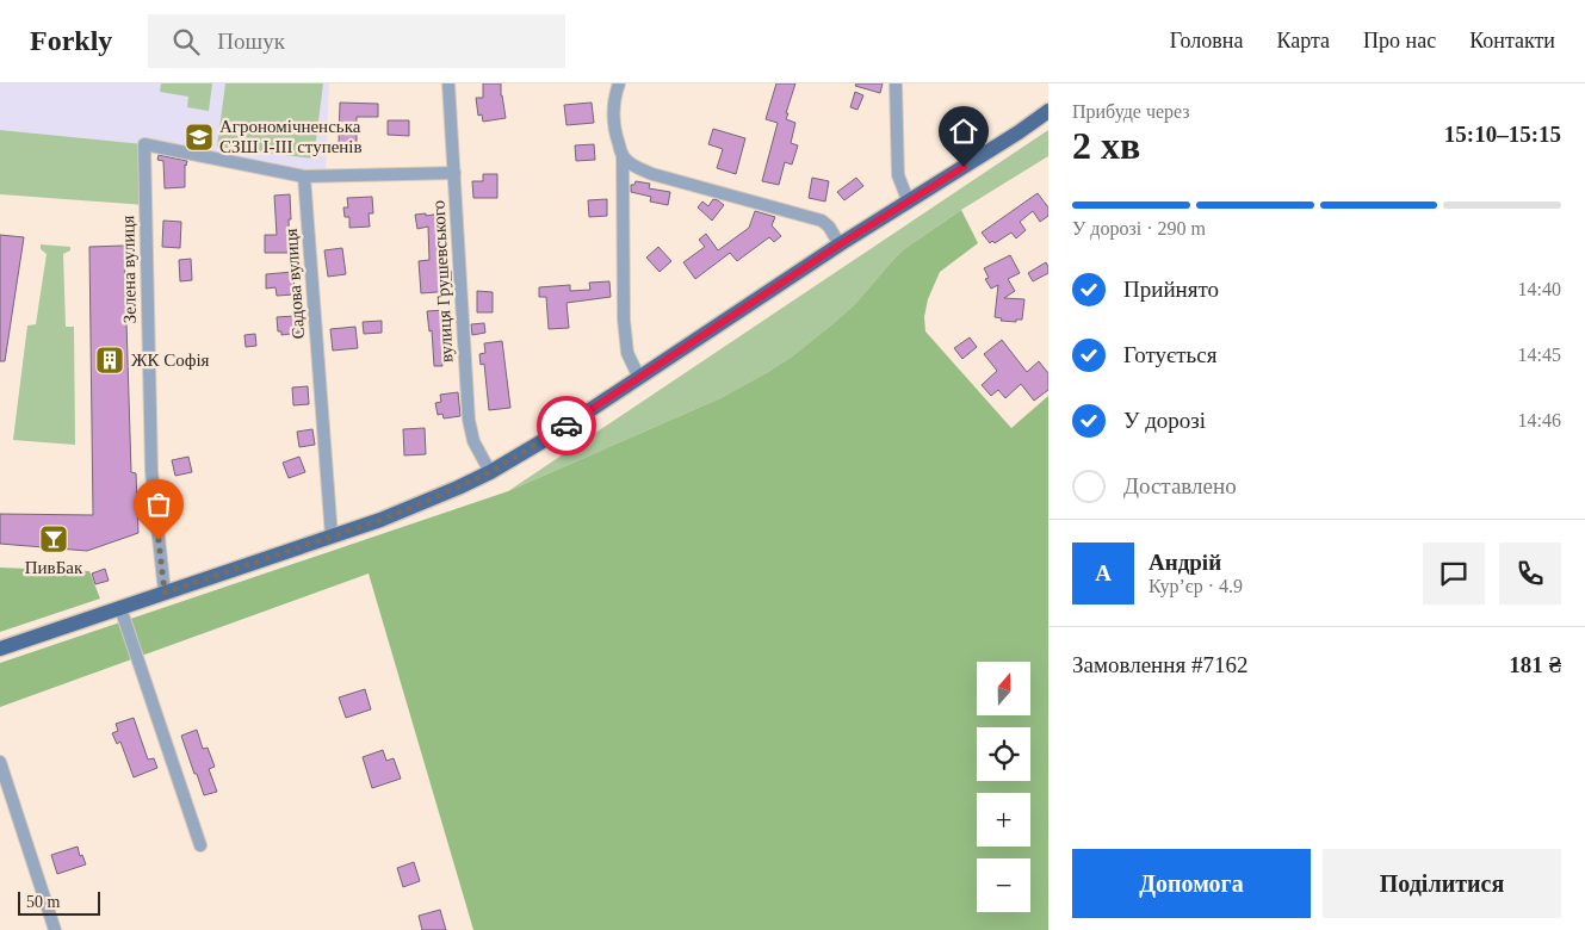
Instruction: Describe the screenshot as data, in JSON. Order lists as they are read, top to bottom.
{
  "streets": {
    "street": ["Зелена вулиця", "вулиця Грушевського", "Садова вулиця"]
  },
  "crossings": [
    ["Зелена вулиця", "Садова вулиця"]
  ],
  "places": {
    "school or university": ["Агрономічненська СЗШ І-ІІІ ступенів"],
    "building": ["ЖК Софія"],
    "bar": ["ПивБак"]
  },
  "scale_bar": "50 m",
  "north": "top",
  "page": {
    "header": "Forkly",
    "search": "Пошук",
    "nav": [
      "Головна",
      "Карта",
      "Про нас",
      "Контакти"
    ],
    "heading": ["2 хв", "Прибуде через", "15:10–15:15"],
    "panel": [
      "Андрій",
      "Кур’єр · 4.9",
      "Замовлення #7162",
      "181 ₴"
    ],
    "bar": "У дорозі · 290 m",
    "list": [
      ["Прийнято", "14:40"],
      ["Готується", "14:45"],
      ["У дорозі", "14:46"],
      "Доставлено"
    ],
    "round": "А",
    "map_buttons": ["+", "−"],
    "buttons": ["Допомога", "Поділитися"],
    "scale": "50 m"
  }
}
